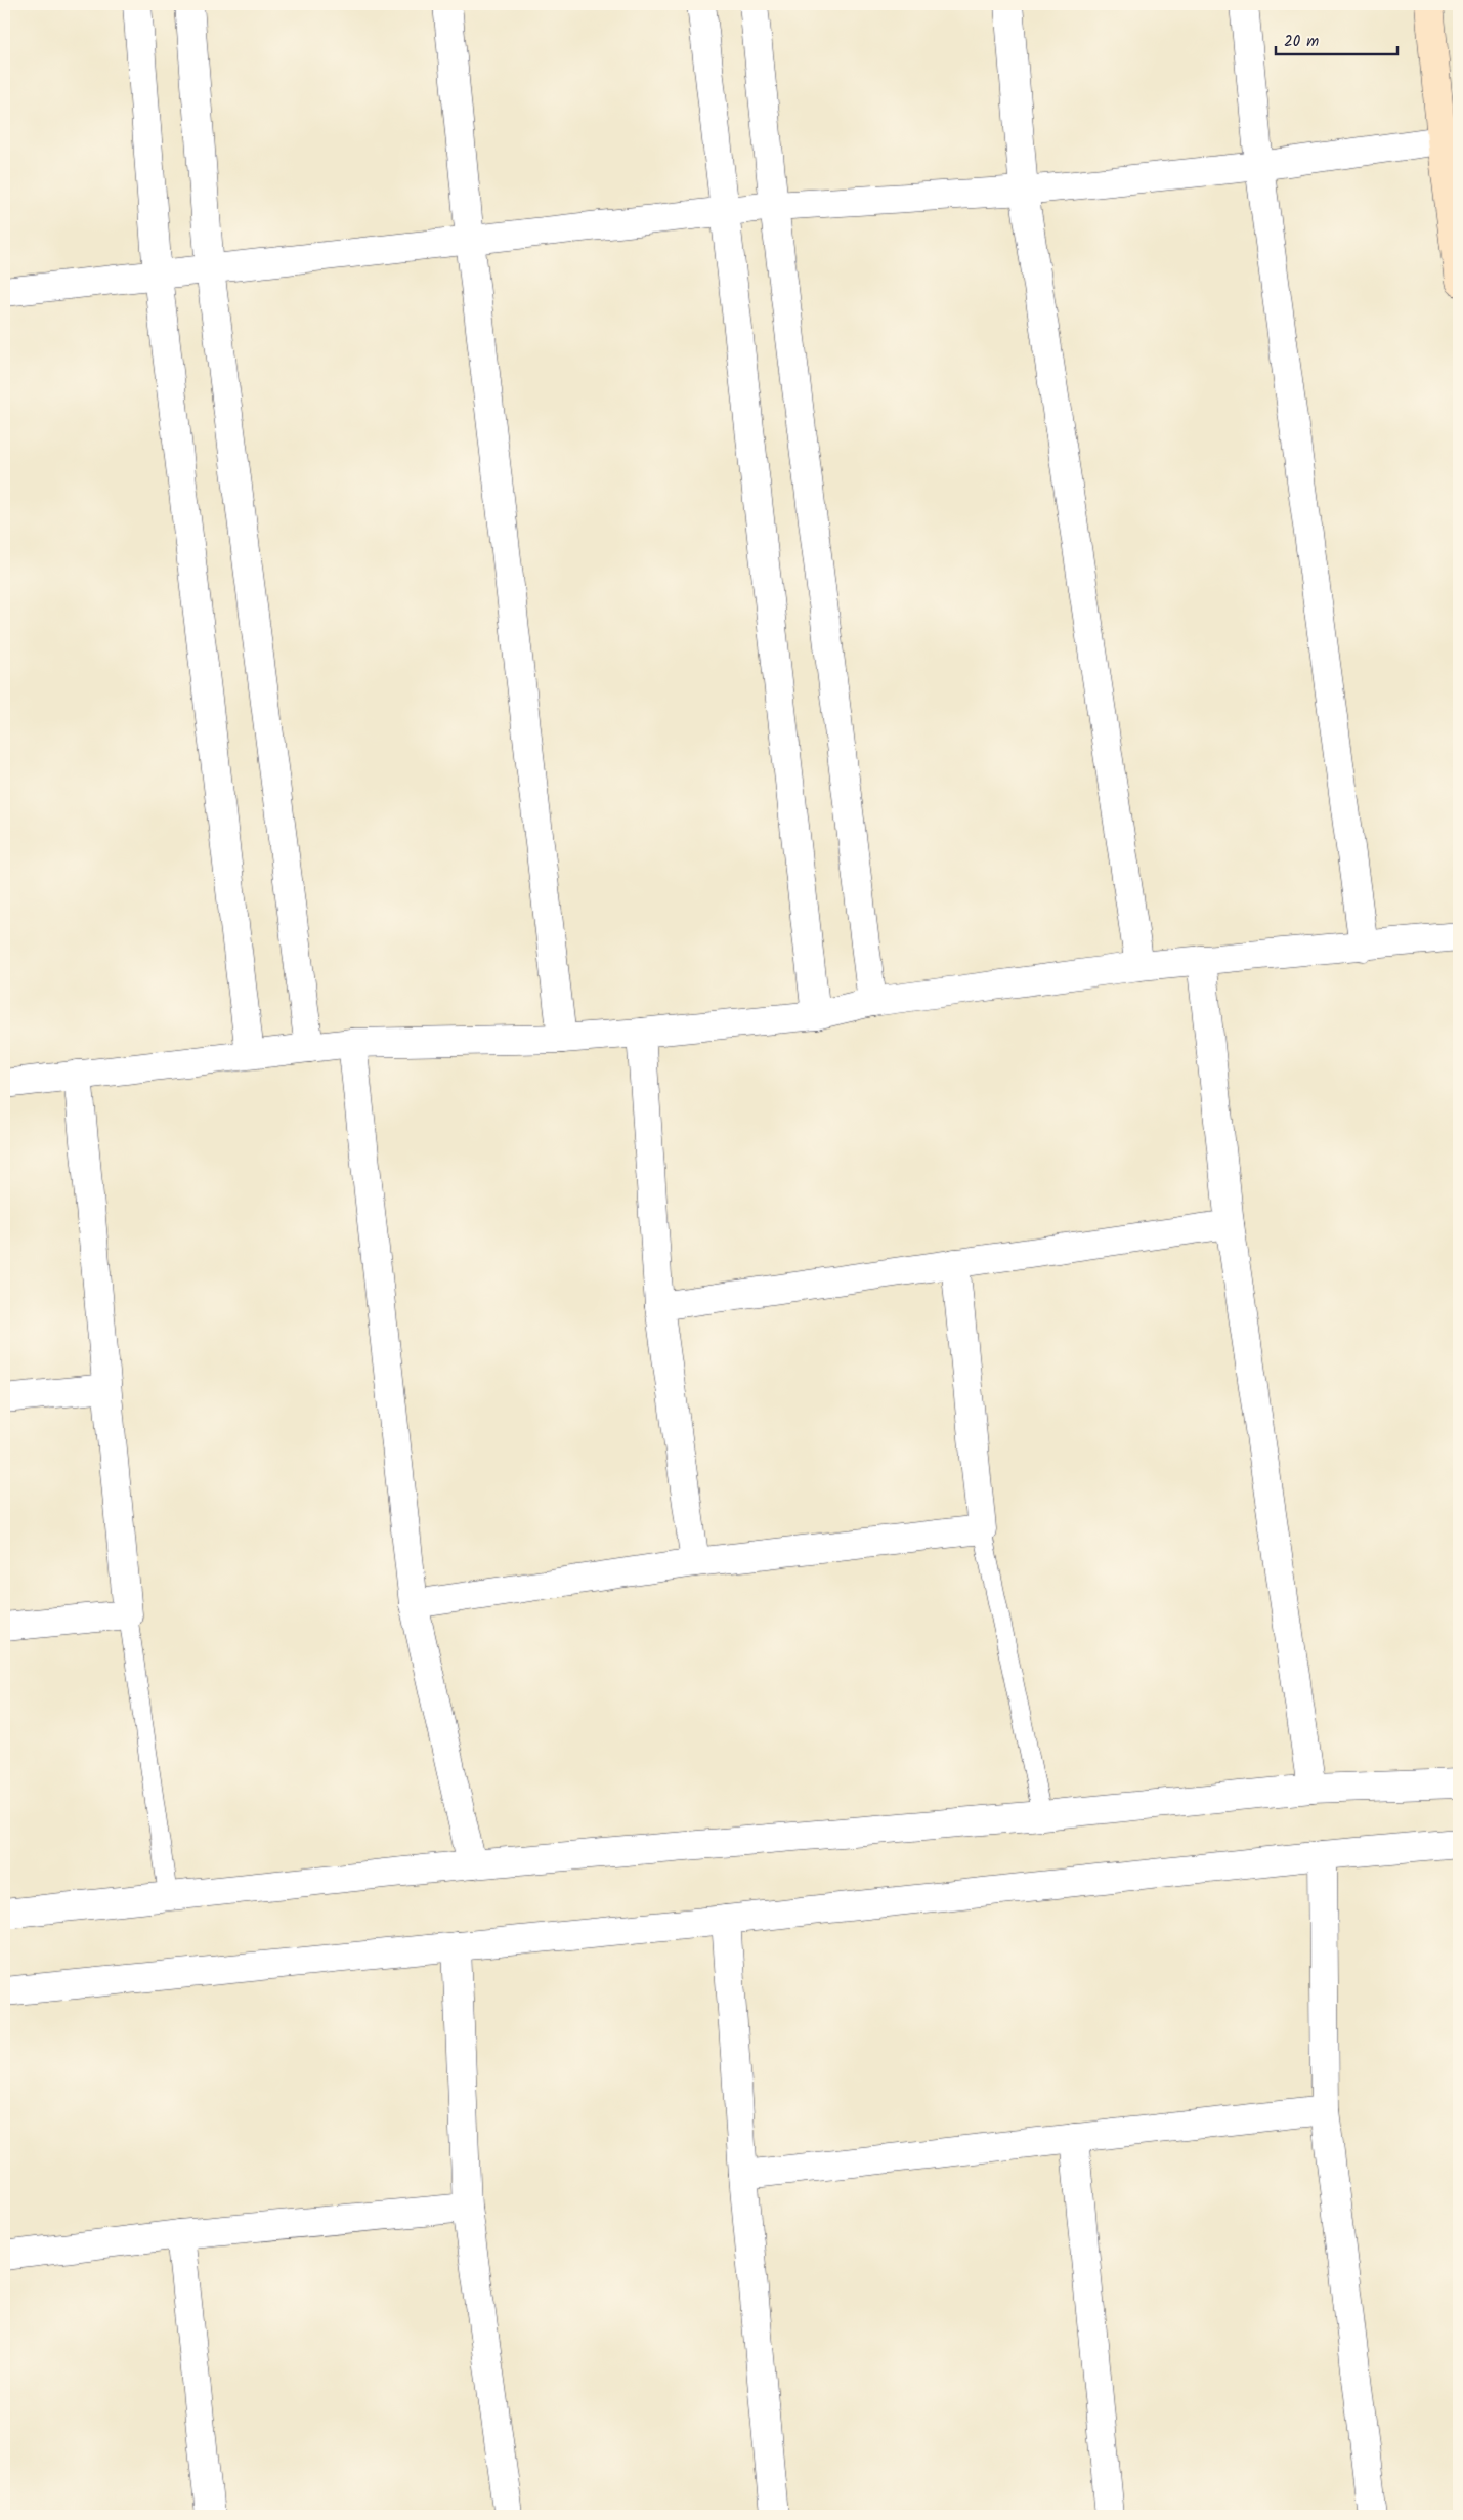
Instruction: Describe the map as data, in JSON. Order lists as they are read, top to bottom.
{
  "scale_bar": "20 m"
}
